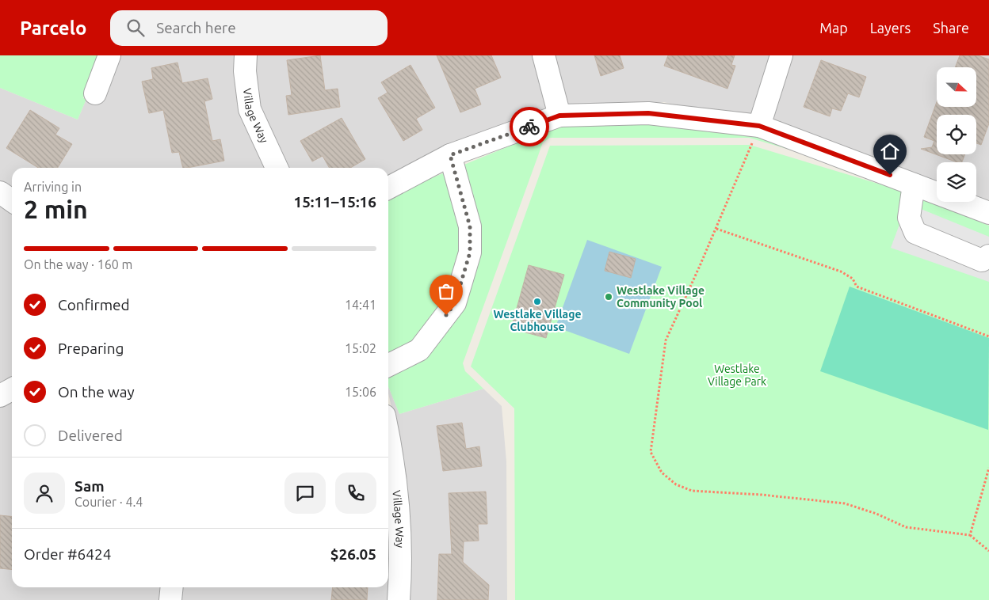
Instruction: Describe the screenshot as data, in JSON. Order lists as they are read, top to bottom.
{
  "streets": {
    "street": ["Village Way"]
  },
  "parks": ["Westlake Village Park"],
  "places": ["Westlake Village Community Pool", "Westlake Village Clubhouse"],
  "north": "right",
  "page": {
    "header": "Parcelo",
    "search": "Search here",
    "nav": ["Map", "Layers", "Share"],
    "heading": ["2 min", "Arriving in", "15:11–15:16"],
    "panel": [
      "Sam",
      "Courier · 4.4",
      "Order #6424",
      "$26.05"
    ],
    "bar": "On the way · 160 m",
    "list": [
      ["Confirmed", "14:41"],
      ["Preparing", "15:02"],
      ["On the way", "15:06"],
      "Delivered"
    ]
  }
}
